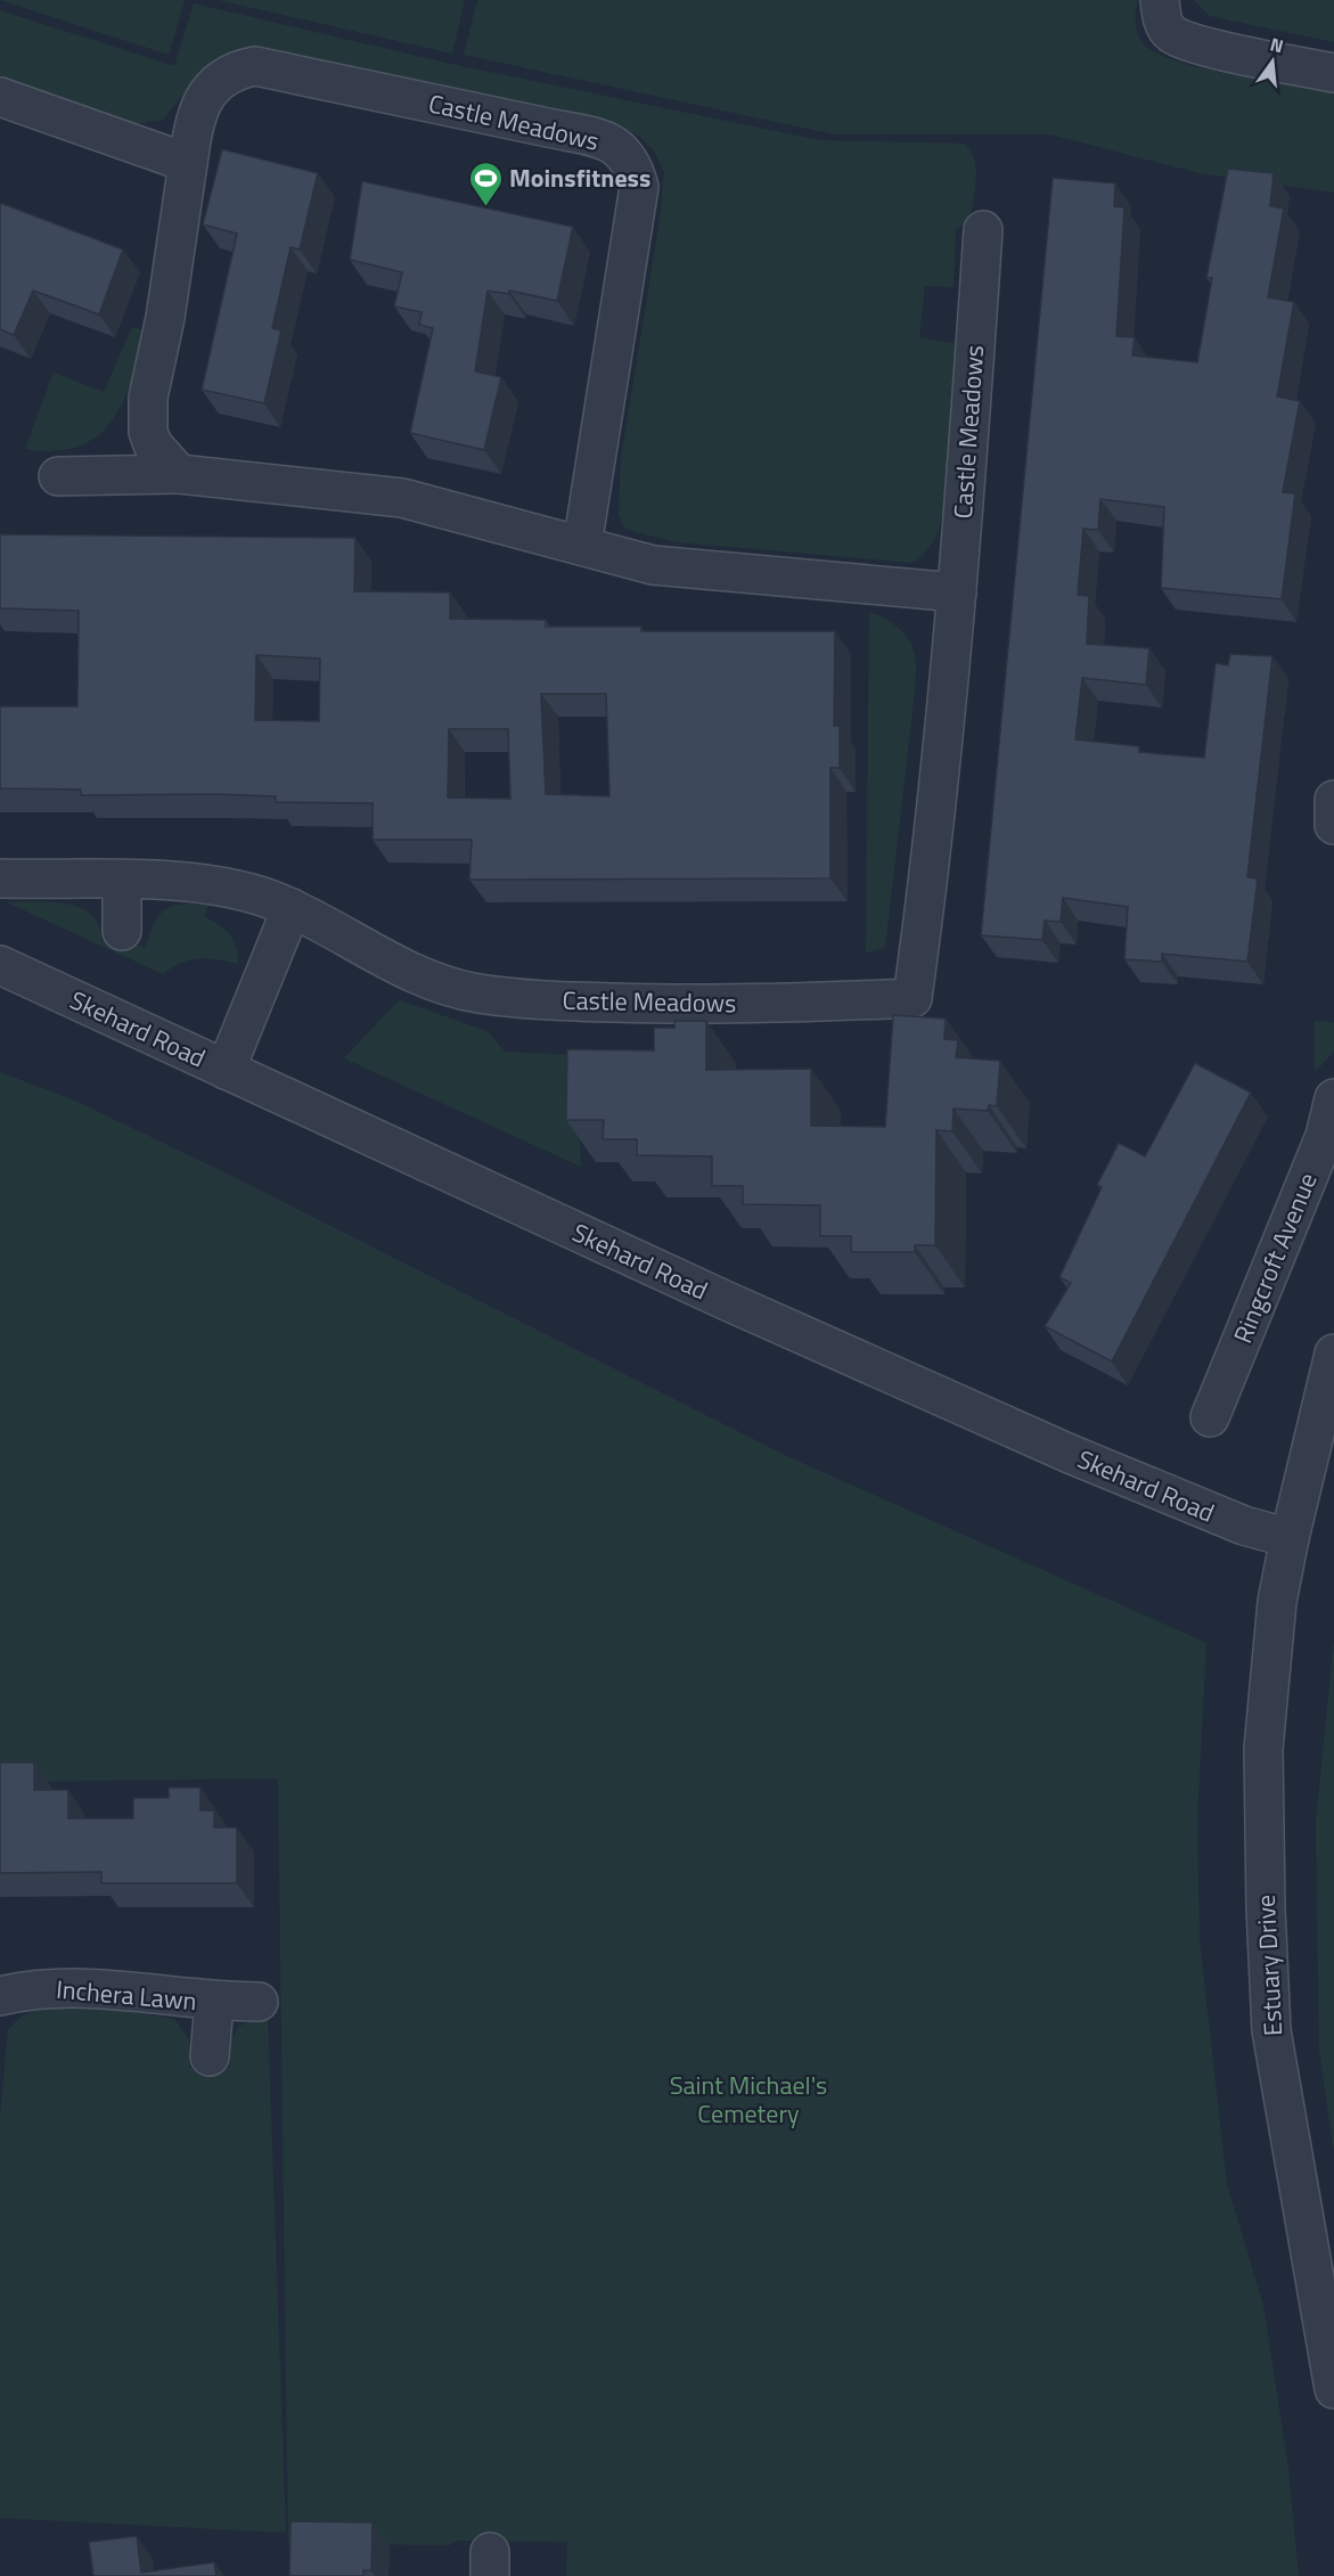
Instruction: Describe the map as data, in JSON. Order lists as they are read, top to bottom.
{
  "streets": {
    "street": [
      "Castle Meadows",
      "Skehard Road",
      "Ringcroft Avenue",
      "Estuary Drive",
      "Inchera Lawn"
    ]
  },
  "crossings": [
    ["Skehard Road", "Estuary Drive"]
  ],
  "parks": ["Saint Michael's Cemetery"],
  "places": {
    "sports": ["Moinsfitness"]
  },
  "north": "top"
}
